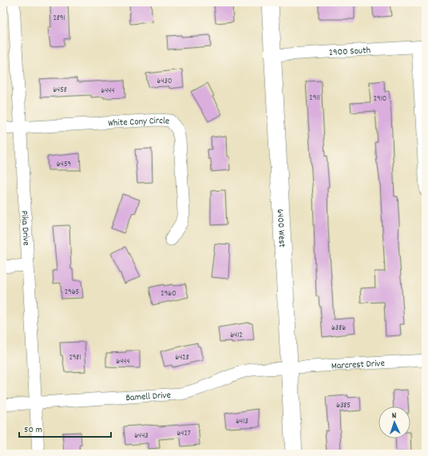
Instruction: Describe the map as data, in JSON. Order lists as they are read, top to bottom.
{
  "streets": {
    "street": [
      "2900 South",
      "White Cony Circle",
      "Pika Drive",
      "6400 West",
      "Marcrest Drive",
      "Bamell Drive"
    ]
  },
  "crossings": [
    ["2900 South", "6400 West"],
    ["White Cony Circle", "Pika Drive"],
    ["Pika Drive", "Bamell Drive"],
    ["6400 West", "Marcrest Drive"],
    ["6400 West", "Bamell Drive"],
    ["Marcrest Drive", "Bamell Drive"]
  ],
  "house_numbers": [
    "2891",
    "6430",
    "6458",
    "6444",
    "2911",
    "2910",
    "6459",
    "2965",
    "2960",
    "6386",
    "6412",
    "2981",
    "6428",
    "6444",
    "6385",
    "6413",
    "6427",
    "6443"
  ],
  "scale_bar": "50 m",
  "north": "top"
}
